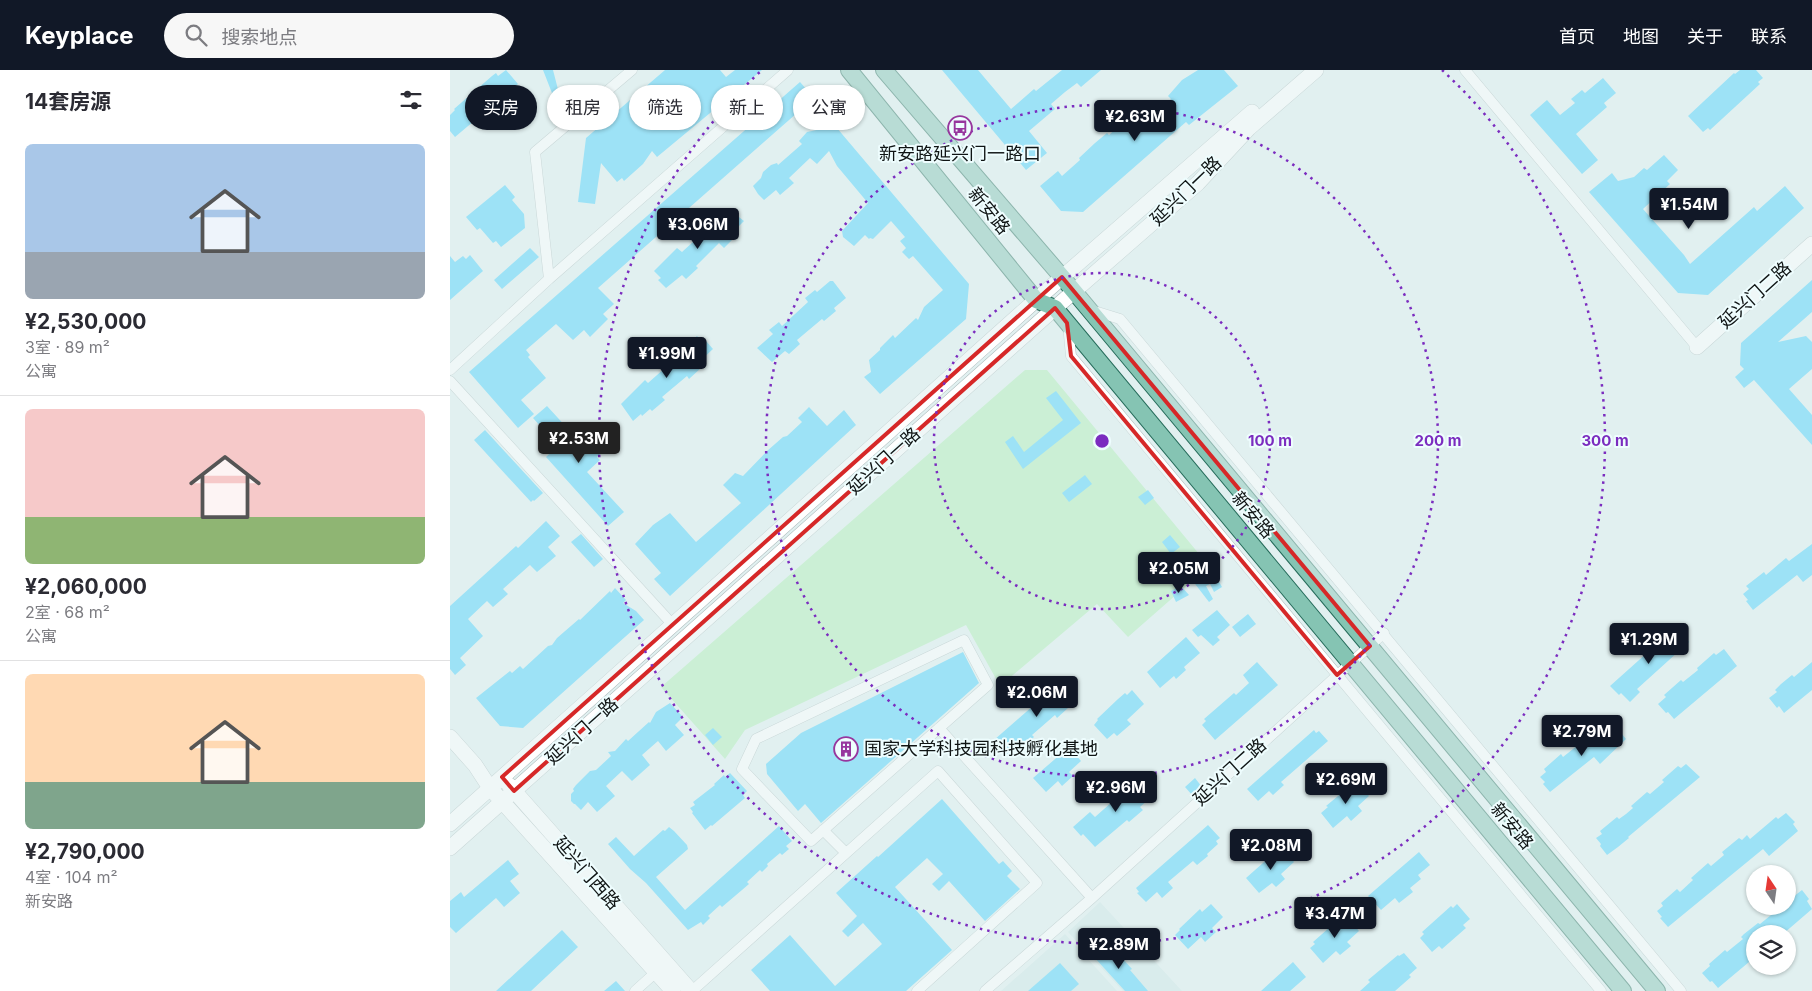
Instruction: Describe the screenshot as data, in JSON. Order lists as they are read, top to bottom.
{
  "streets": {
    "main road": ["新安路"],
    "street": ["延兴门一路", "延兴门二路", "延兴门西路"]
  },
  "crossings": [
    ["延兴门一路", "新安路"],
    ["延兴门一路", "延兴门西路"],
    ["新安路", "延兴门二路"]
  ],
  "places": {
    "bus stop": ["新安路延兴门一路口"],
    "building": ["国家大学科技园科技孵化基地"]
  },
  "north": "top",
  "page": {
    "header": "Keyplace",
    "search": "搜索地点",
    "nav": [
      "首页",
      "地图",
      "关于",
      "联系"
    ],
    "heading": "14套房源",
    "chip": [
      "买房",
      "租房",
      "筛选",
      "新上",
      "公寓"
    ],
    "price": [
      "¥2.63M",
      "¥1.54M",
      "¥3.06M",
      "¥1.99M",
      "¥2.53M",
      "¥2.05M",
      "¥1.29M",
      "¥2.06M",
      "¥2.79M",
      "¥2.69M",
      "¥2.96M",
      "¥2.08M",
      "¥3.47M",
      "¥2.89M"
    ],
    "list": [
      {
        "name": "¥2,530,000",
        "note": "3室 · 89 m² · 公寓"
      },
      {
        "name": "¥2,060,000",
        "note": "2室 · 68 m² · 公寓"
      },
      {
        "name": "¥2,790,000",
        "note": "4室 · 104 m² · 新安路"
      }
    ]
  },
  "rings": ["100 m", "200 m", "300 m"]
}
